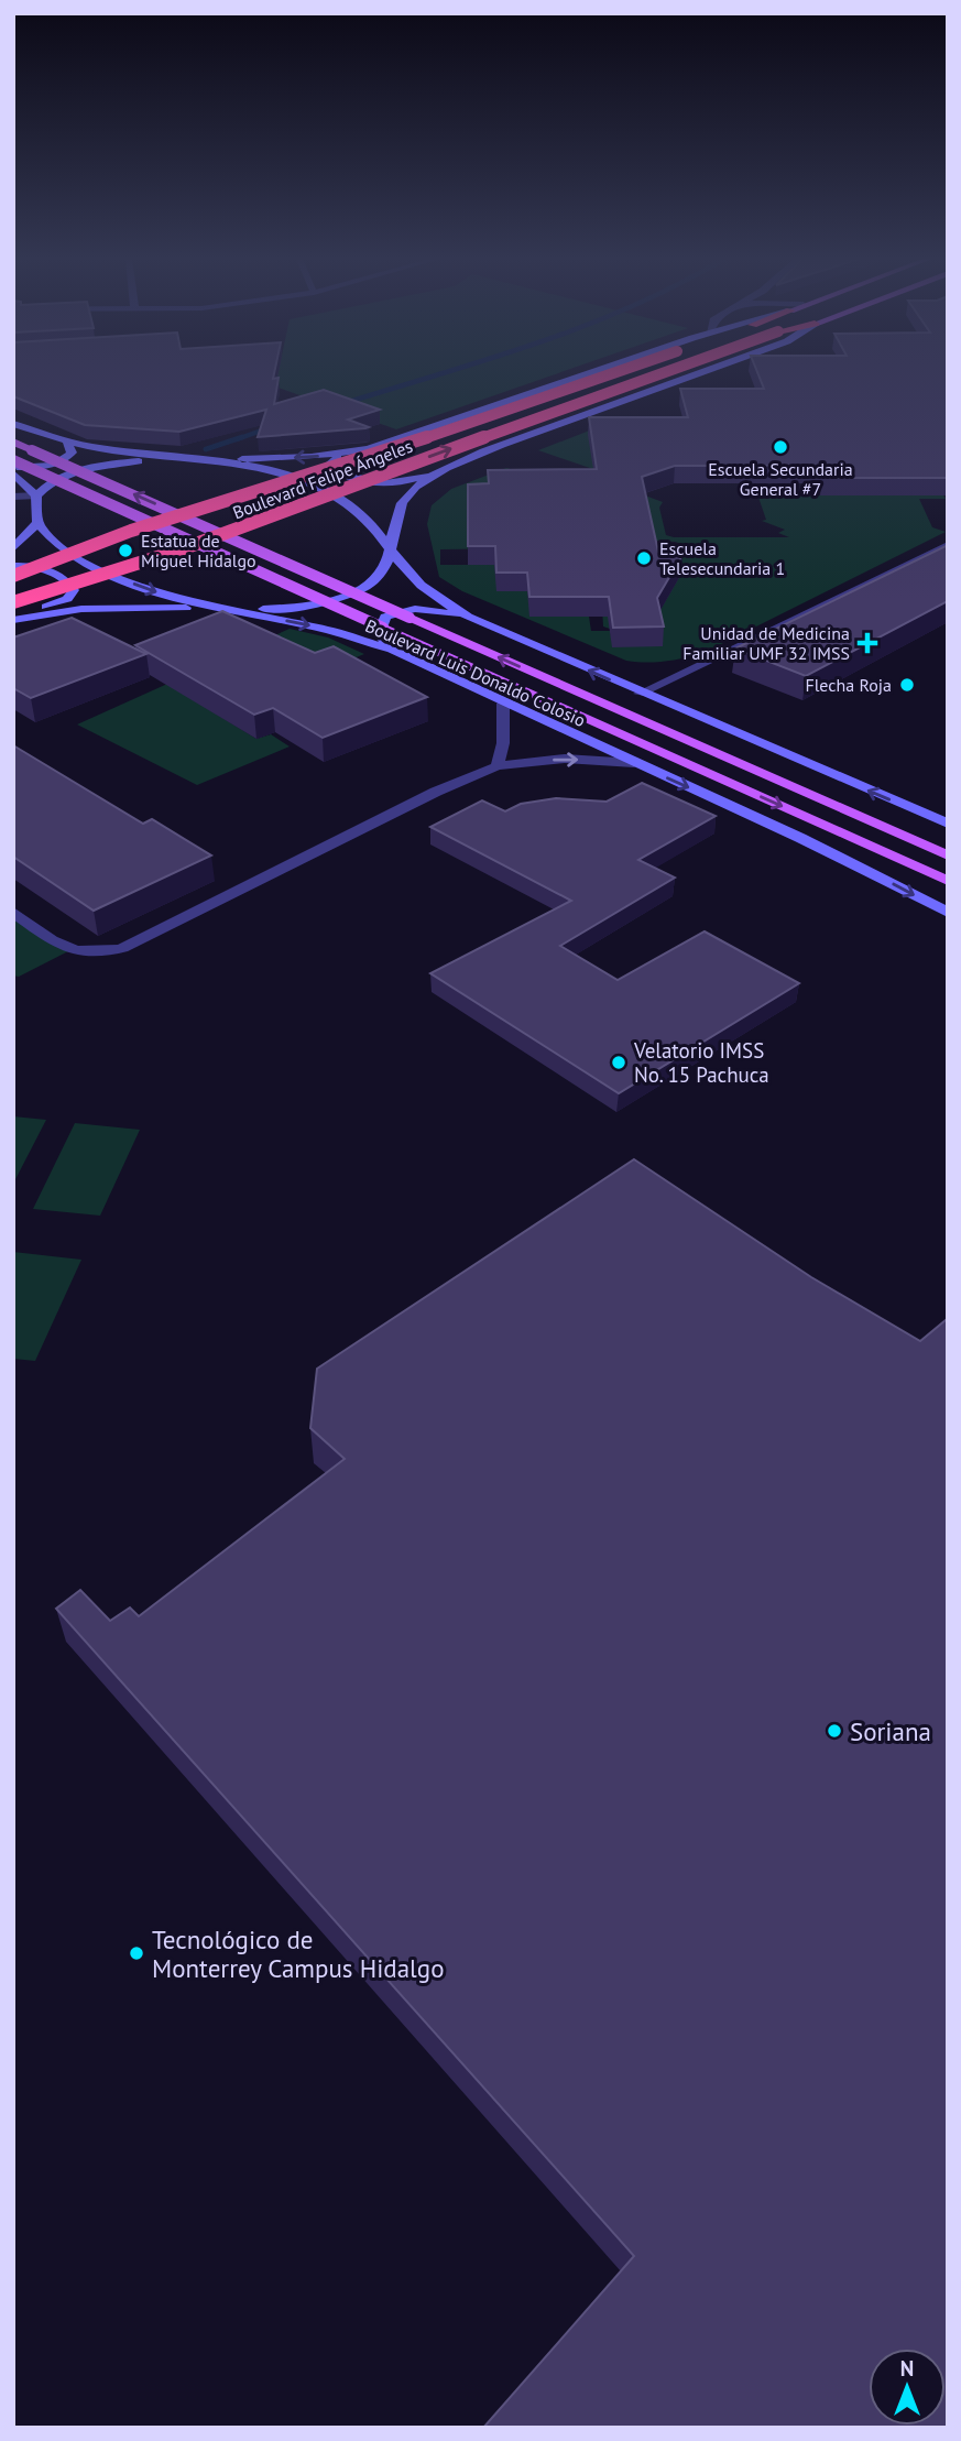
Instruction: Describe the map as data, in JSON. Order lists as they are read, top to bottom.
{
  "streets": {
    "highway": ["Boulevard Felipe Ángeles"],
    "main road": ["Boulevard Luis Donaldo Colosio"]
  },
  "places": {
    "other": [
      "Escuela Secundaria General #7",
      "Estatua de Miguel Hidalgo",
      "Escuela Telesecundaria 1",
      "Flecha Roja",
      "Velatorio IMSS No. 15 Pachuca",
      "Soriana",
      "Tecnológico de Monterrey Campus Hidalgo"
    ],
    "health": ["Unidad de Medicina Familiar UMF 32 IMSS"]
  },
  "north": "top"
}
